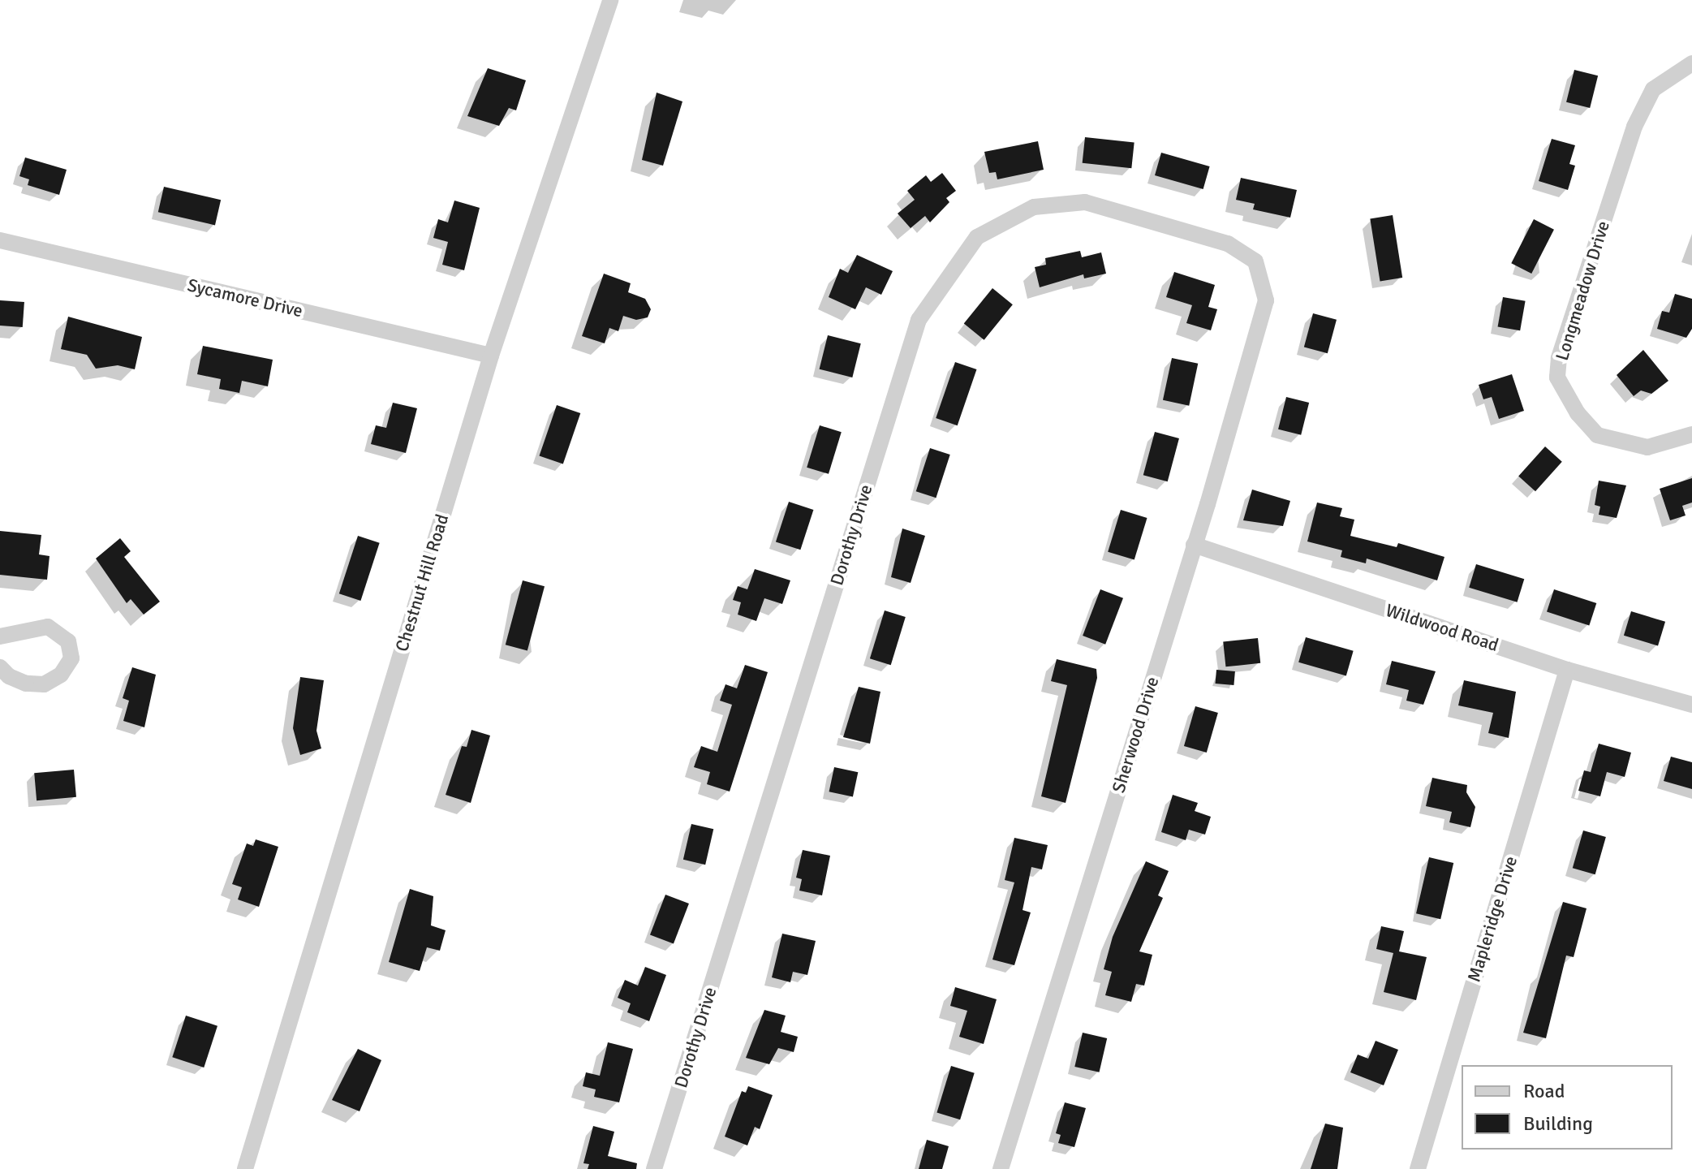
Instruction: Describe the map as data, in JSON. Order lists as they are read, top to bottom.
{
  "streets": {
    "street": [
      "Longmeadow Drive",
      "Sycamore Drive",
      "Dorothy Drive",
      "Chestnut Hill Road",
      "Wildwood Road",
      "Sherwood Drive",
      "Mapleridge Drive"
    ]
  },
  "crossings": [
    ["Sycamore Drive", "Chestnut Hill Road"],
    ["Dorothy Drive", "Sherwood Drive"],
    ["Wildwood Road", "Sherwood Drive"],
    ["Wildwood Road", "Mapleridge Drive"]
  ],
  "legend": ["Road", "Building"]
}
